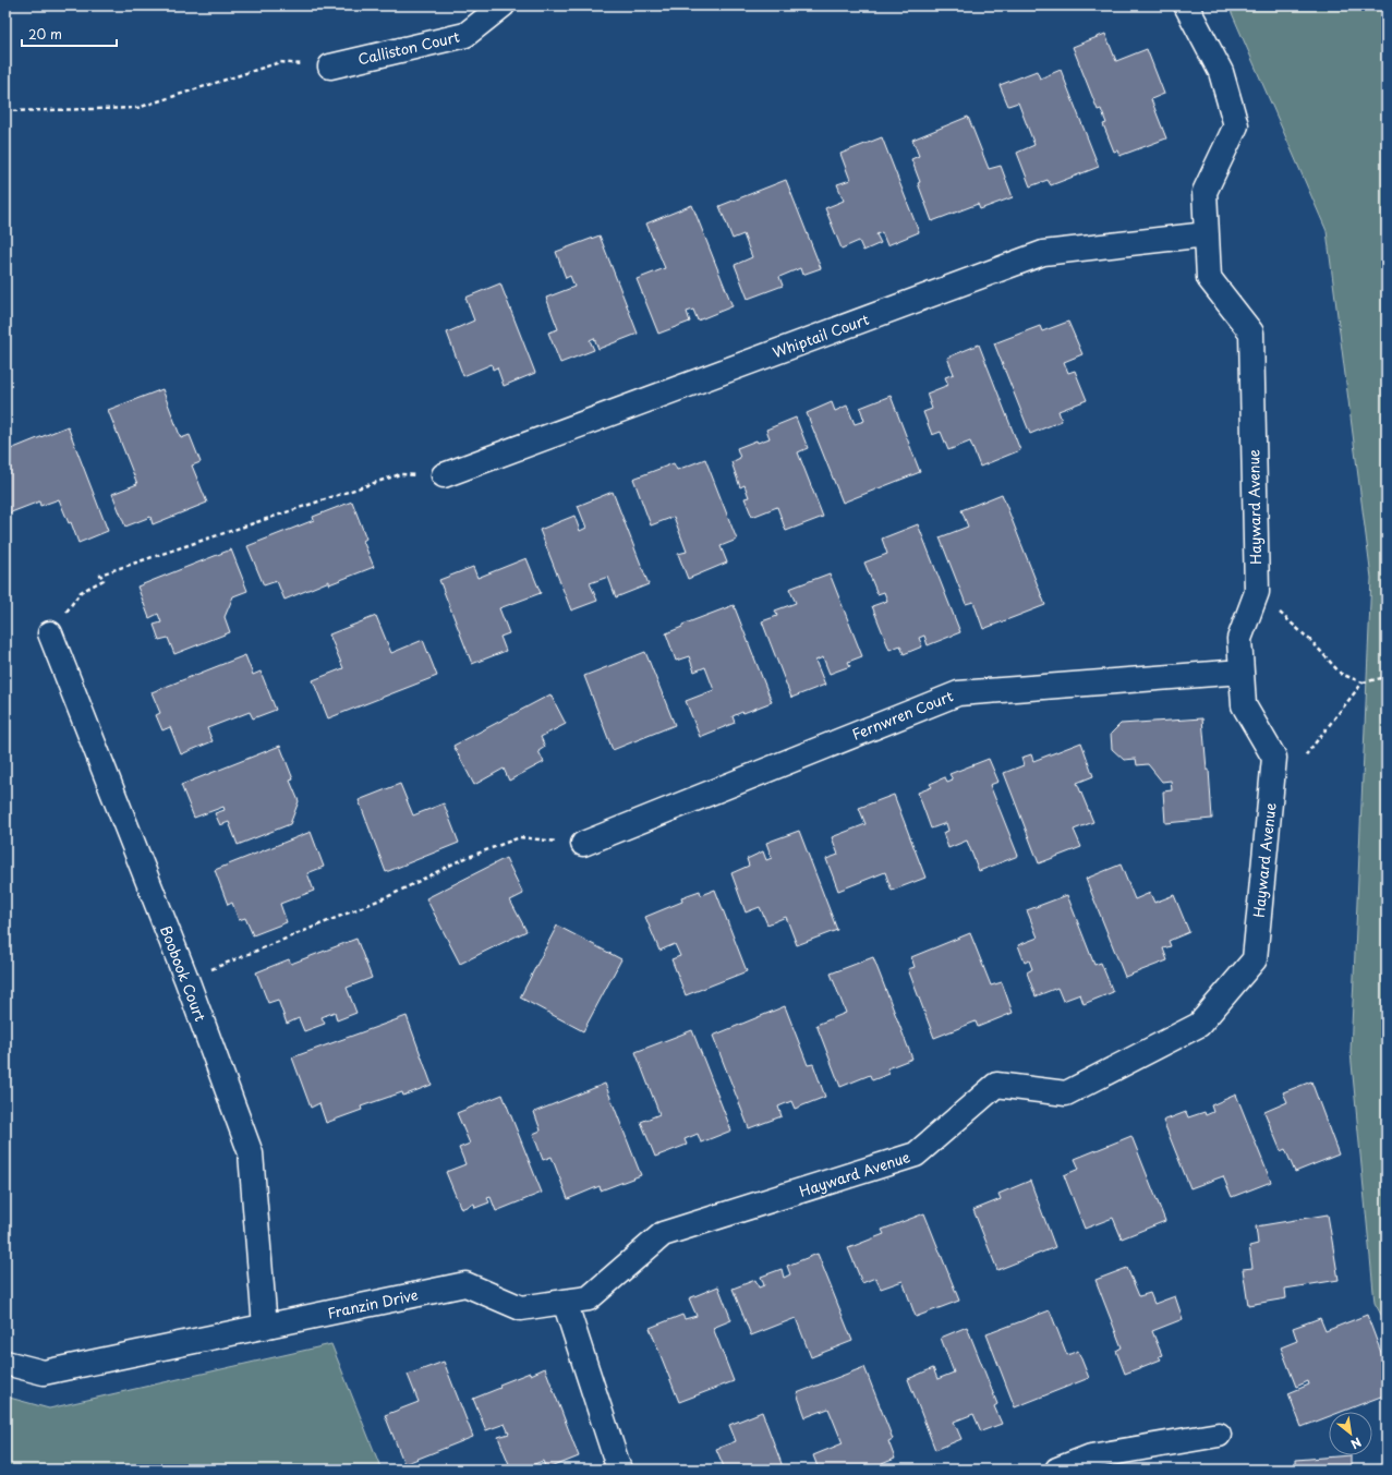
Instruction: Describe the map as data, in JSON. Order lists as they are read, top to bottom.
{
  "streets": {
    "street": [
      "Calliston Court",
      "Whiptail Court",
      "Hayward Avenue",
      "Fernwren Court",
      "Boobook Court",
      "Franzin Drive"
    ]
  },
  "crossings": [
    ["Whiptail Court", "Hayward Avenue"],
    ["Hayward Avenue", "Fernwren Court"],
    ["Hayward Avenue", "Franzin Drive"],
    ["Boobook Court", "Franzin Drive"]
  ],
  "scale_bar": "20 m",
  "north": "bottom right"
}
